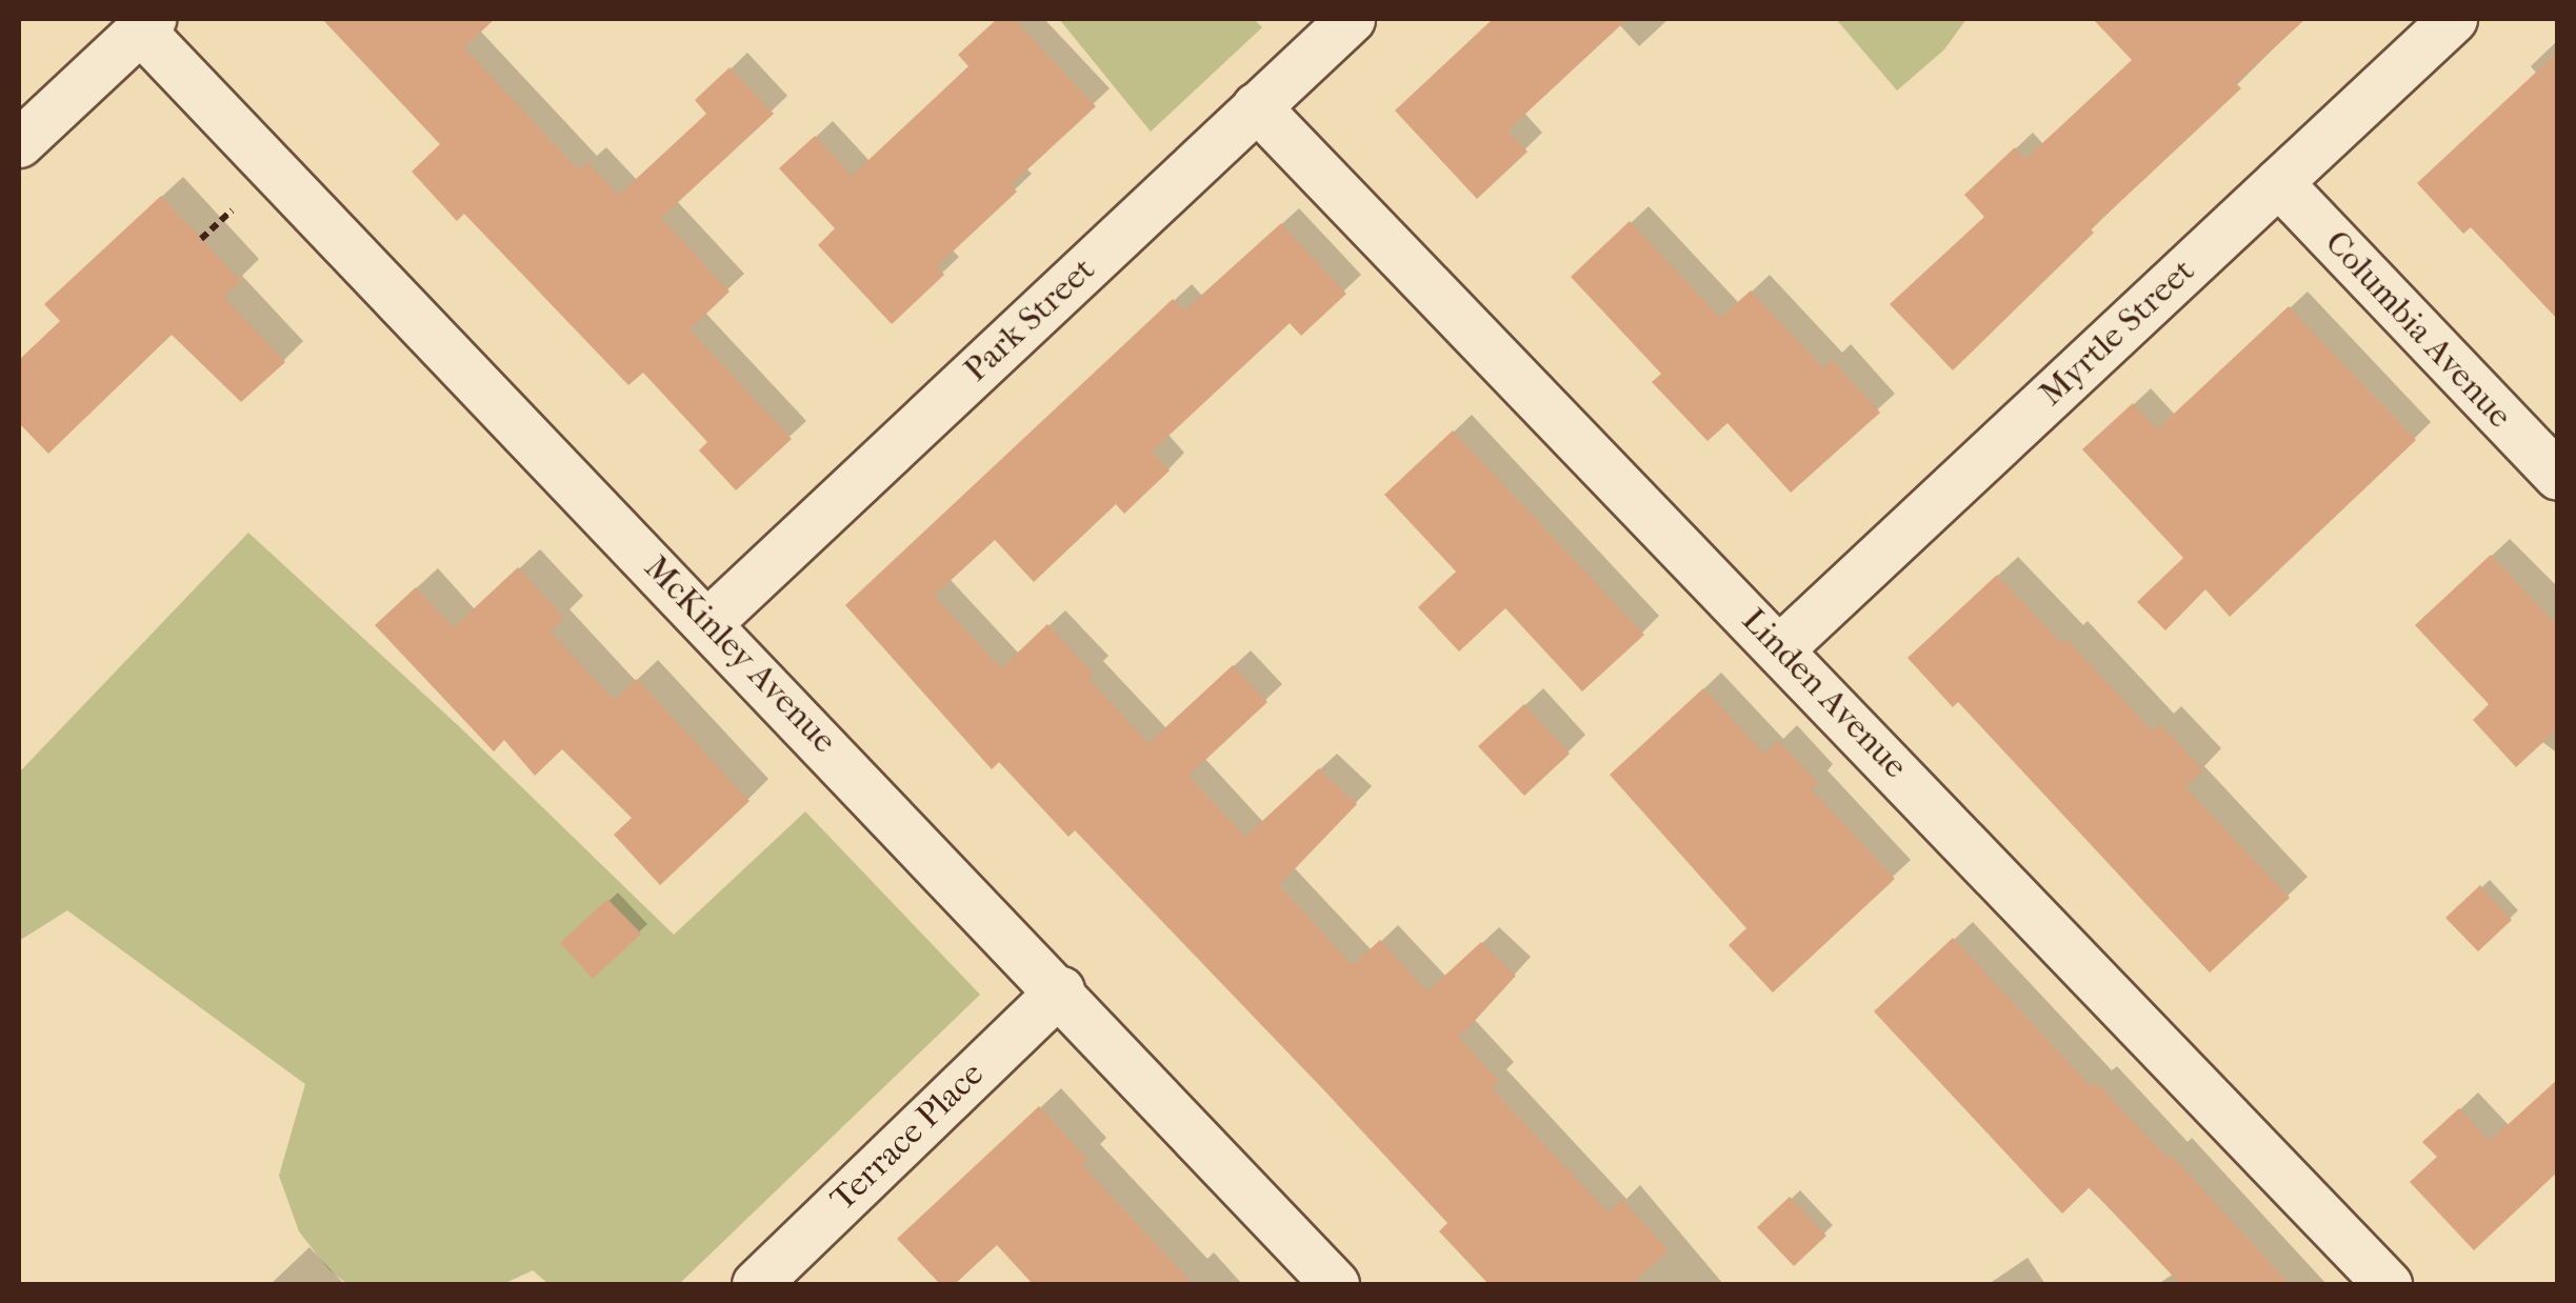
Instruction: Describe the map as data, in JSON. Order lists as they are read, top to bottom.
{
  "streets": {
    "street": [
      "Park Street",
      "Columbia Avenue",
      "Myrtle Street",
      "McKinley Avenue",
      "Linden Avenue",
      "Terrace Place"
    ]
  },
  "crossings": [
    ["Park Street", "McKinley Avenue"],
    ["Park Street", "Linden Avenue"],
    ["Columbia Avenue", "Myrtle Street"],
    ["Myrtle Street", "Linden Avenue"],
    ["McKinley Avenue", "Terrace Place"]
  ]
}
